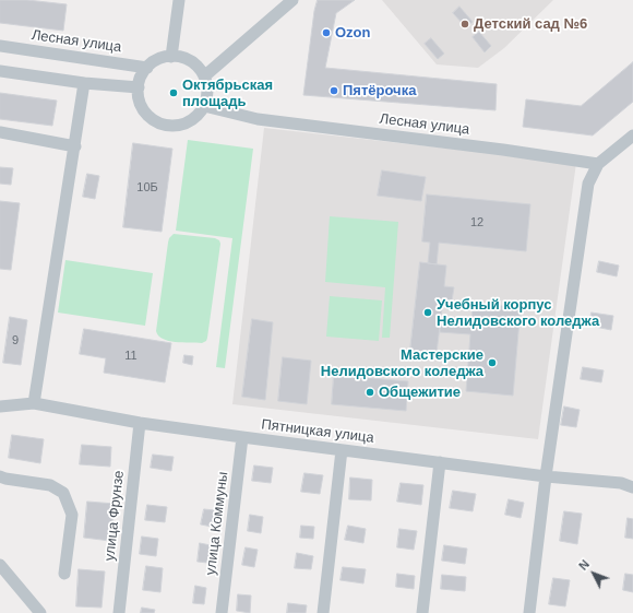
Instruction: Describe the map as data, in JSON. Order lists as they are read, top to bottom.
{
  "streets": {
    "street": [
      "Лесная улица",
      "Пятницкая улица",
      "улица Фрунзе",
      "улица Коммуны"
    ]
  },
  "crossings": [
    ["Пятницкая улица", "улица Фрунзе"],
    ["Пятницкая улица", "улица Коммуны"]
  ],
  "places": [
    "Детский сад №6",
    "Ozon",
    "Пятёрочка",
    "Октябрьская площадь",
    "Учебный корпус Нелидовского коледжа",
    "Мастерские Нелидовского коледжа",
    "Общежитие"
  ],
  "house_numbers": [
    "10Б",
    "12",
    "9",
    "11"
  ],
  "north": "top left"
}
